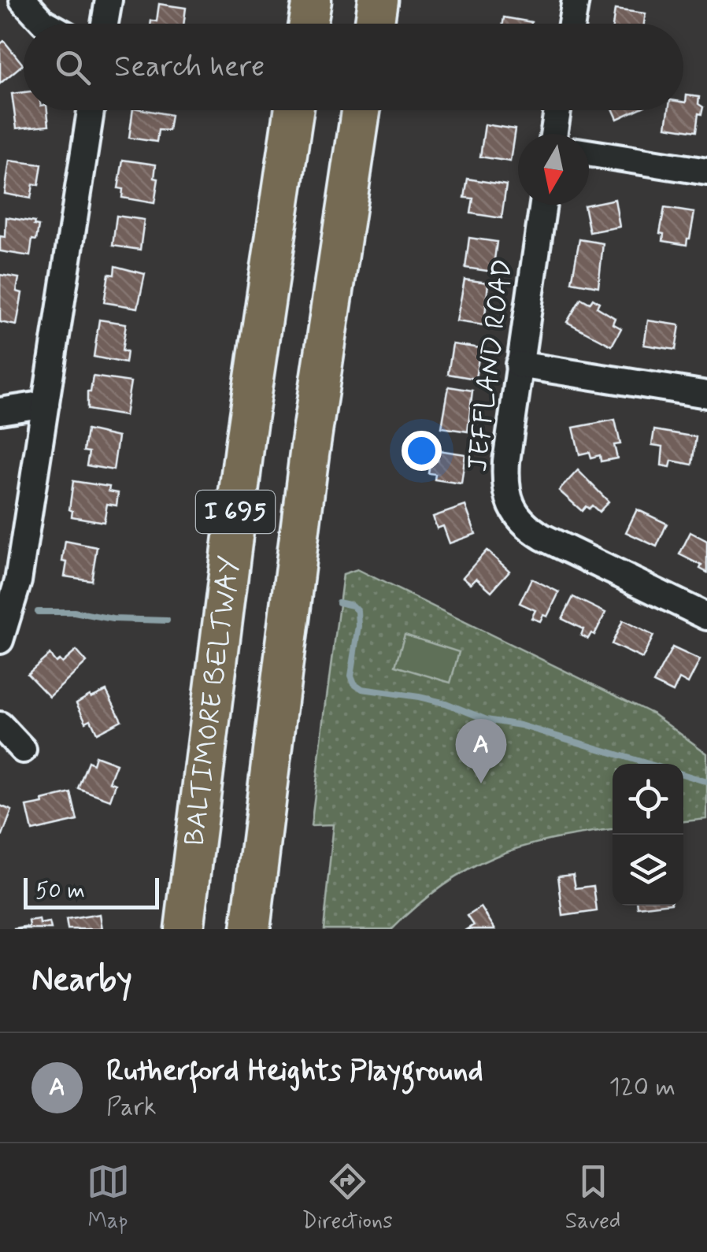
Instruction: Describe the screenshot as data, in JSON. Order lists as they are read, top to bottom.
{
  "streets": {
    "highway": ["I 695", "BALTIMORE BELTWAY"],
    "street": ["JEFFLAND ROAD"]
  },
  "scale_bar": "50 m",
  "north": "bottom",
  "page": {
    "search": "Search here",
    "pins": "A",
    "scale": "50 m",
    "heading": "Nearby",
    "list": [
      {
        "mark": "A",
        "name": "Rutherford Heights Playground",
        "note": "Park",
        "value": "120 m"
      }
    ],
    "nav": ["Map", "Directions", "Saved"]
  }
}
